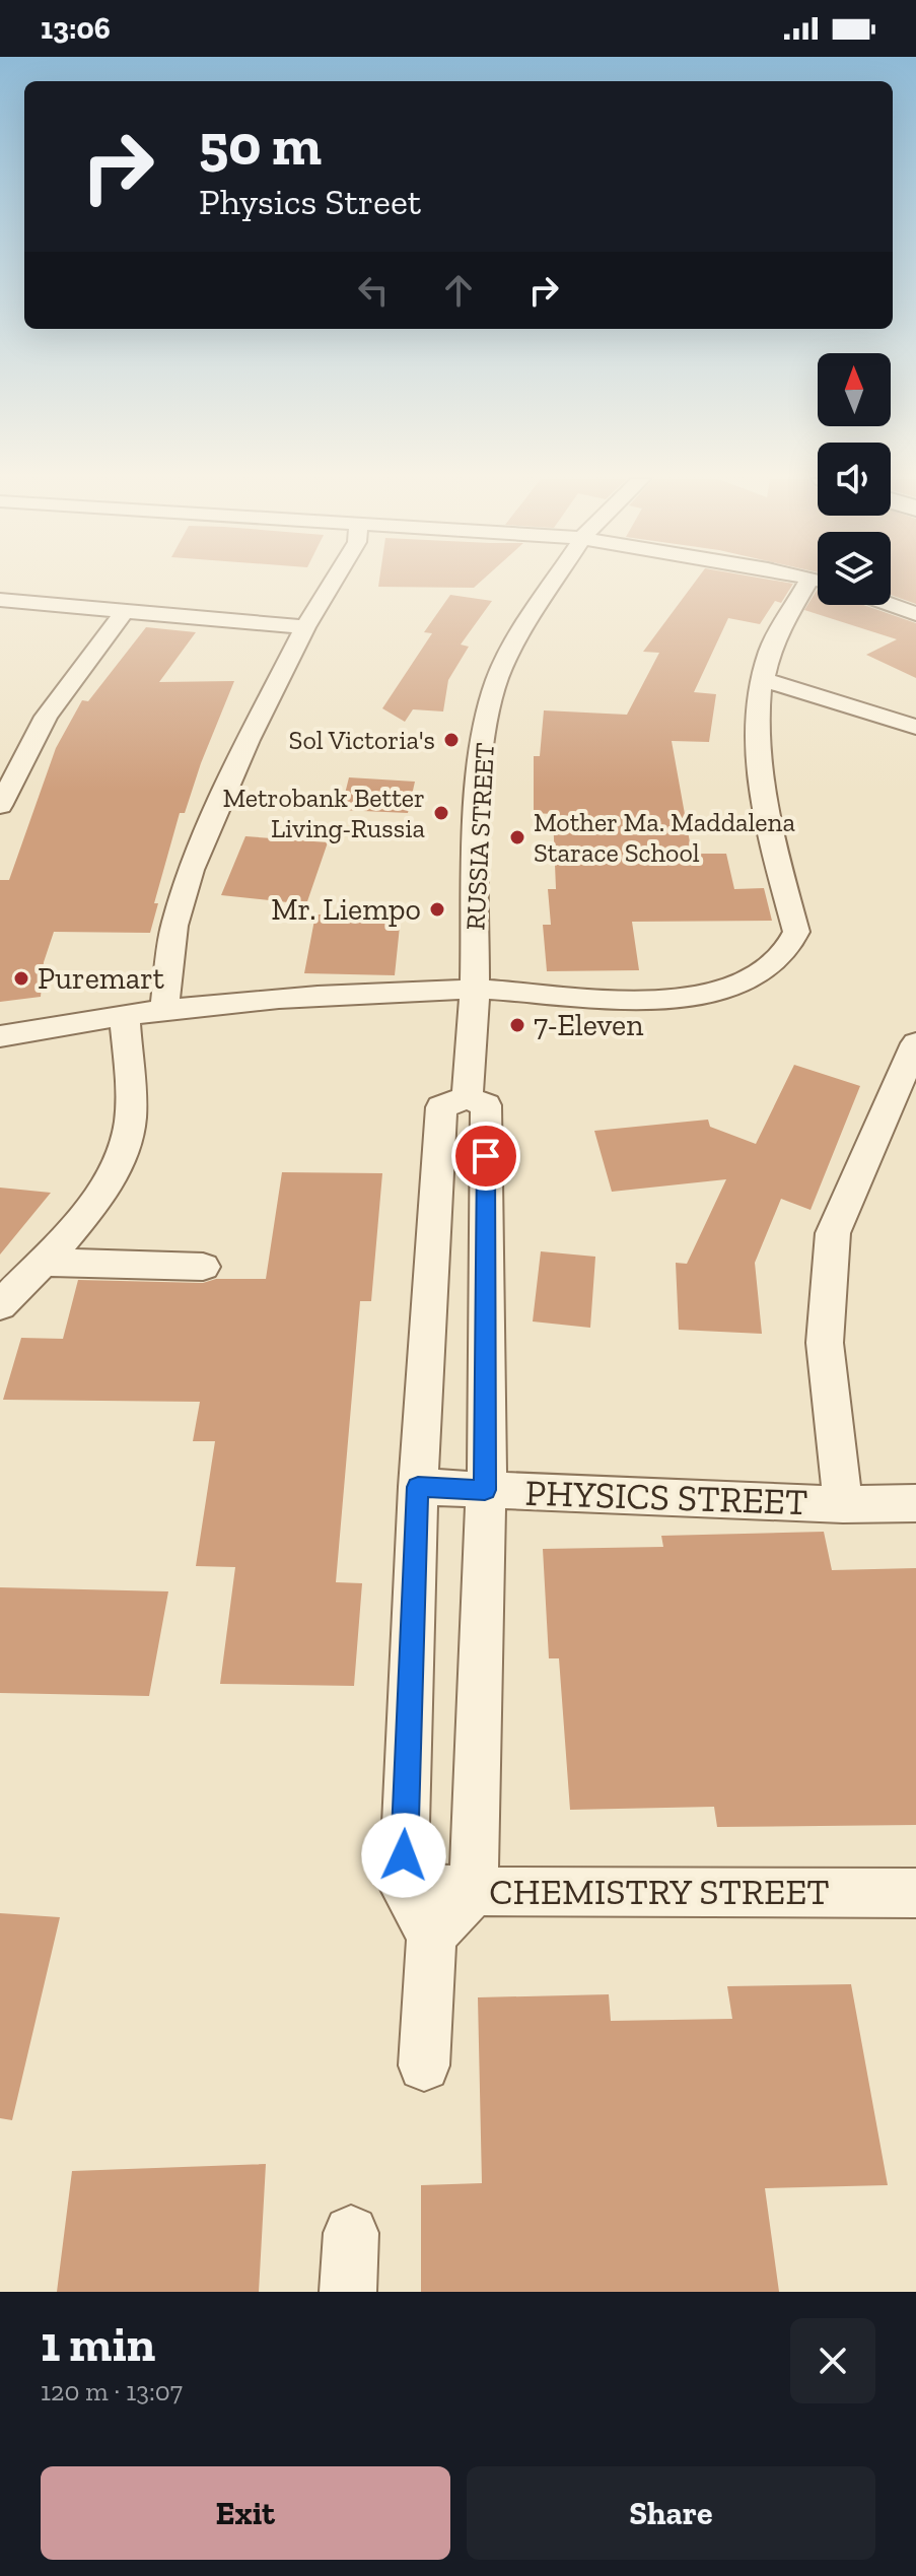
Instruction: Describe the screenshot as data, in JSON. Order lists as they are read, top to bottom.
{
  "streets": {
    "street": ["RUSSIA STREET", "PHYSICS STREET", "CHEMISTRY STREET"]
  },
  "crossings": [
    ["RUSSIA STREET", "PHYSICS STREET"],
    ["RUSSIA STREET", "CHEMISTRY STREET"]
  ],
  "places": [
    "Sol Victoria's",
    "Metrobank Better Living-Russia",
    "Mother Ma. Maddalena Starace School",
    "Mr. Liempo",
    "Puremart",
    "7-Eleven"
  ],
  "north": "top",
  "page": {
    "status": "13:06",
    "turn": ["50 m", "Physics Street"],
    "heading": ["1 min", "120 m · 13:07"],
    "buttons": ["Exit", "Share"]
  }
}
